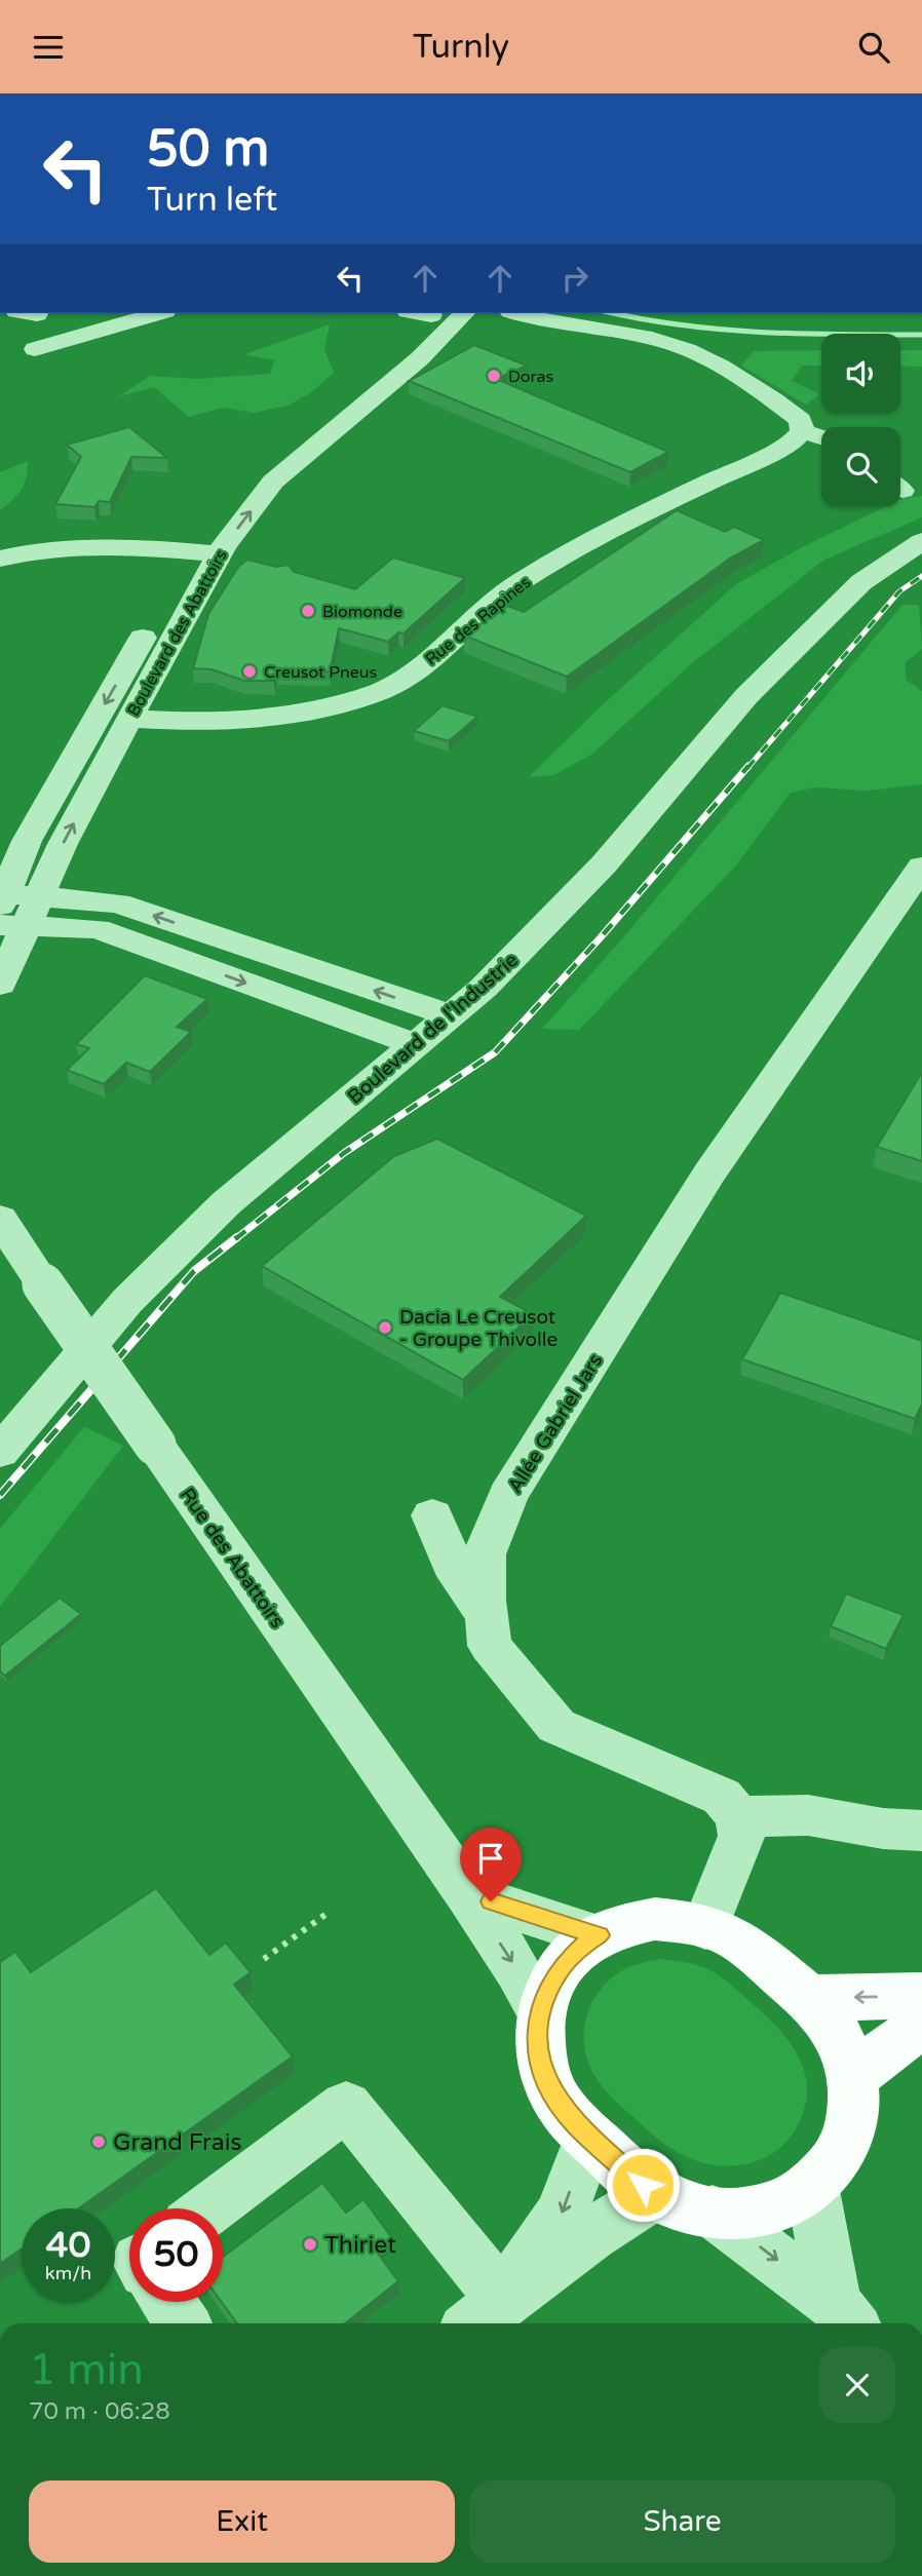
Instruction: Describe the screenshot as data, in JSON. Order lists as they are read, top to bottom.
{
  "streets": {
    "street": [
      "Rue des Rapines",
      "Boulevard des Abattoirs",
      "Boulevard de l'Industrie",
      "Allée Gabriel Jars",
      "Rue des Abattoirs"
    ]
  },
  "crossings": [
    ["Rue des Rapines", "Boulevard des Abattoirs"]
  ],
  "places": [
    "Doras",
    "Biomonde",
    "Creusot Pneus",
    "Dacia Le Creusot - Groupe Thivolle",
    "Grand Frais",
    "Thiriet"
  ],
  "page": {
    "header": "Turnly",
    "turn": ["50 m", "Turn left"],
    "speed": "40 km/h",
    "limit": "50",
    "heading": ["1 min", "70 m · 06:28"],
    "buttons": ["Exit", "Share"]
  }
}
